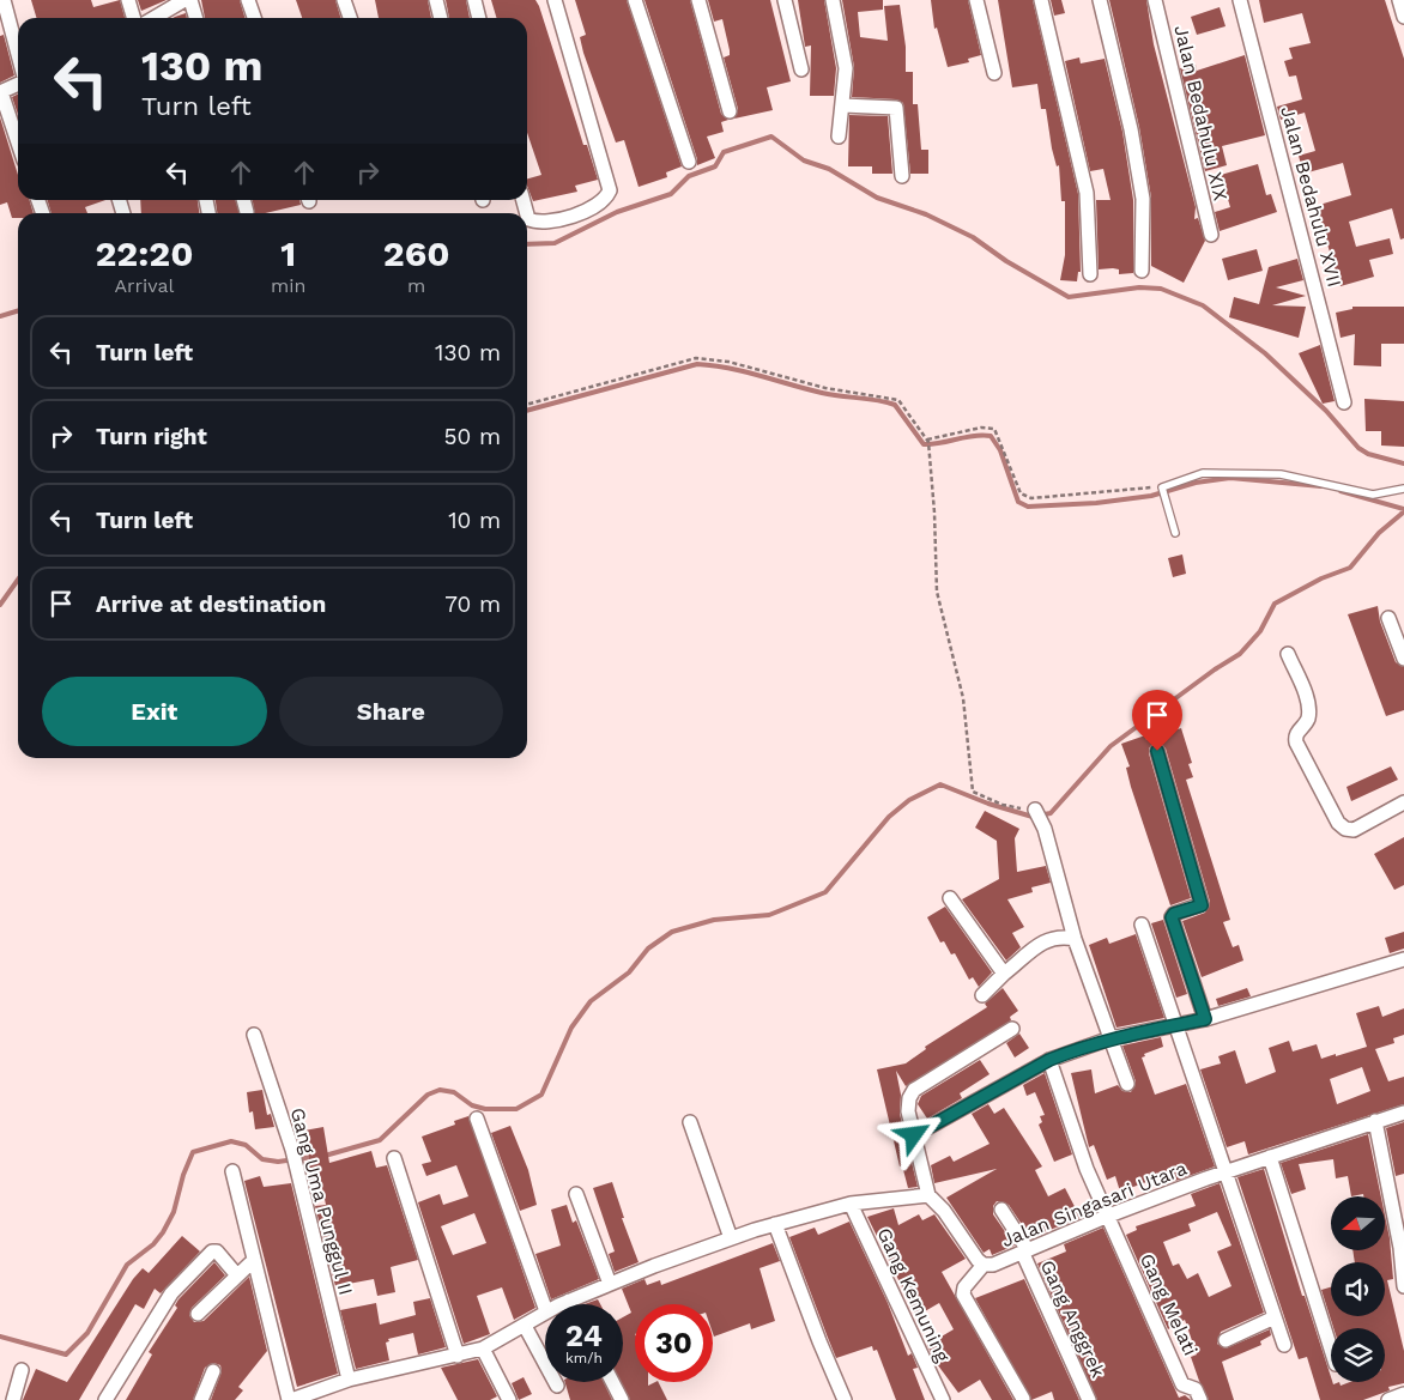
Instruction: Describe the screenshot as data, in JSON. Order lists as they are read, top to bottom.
{
  "streets": {
    "street": [
      "Jalan Bedahulu XIX",
      "Jalan Bedahulu XVII",
      "Gang Uma Punggul II",
      "Jalan Singasari Utara",
      "Gang Kemuning",
      "Gang Melati",
      "Gang Anggrek"
    ]
  },
  "crossings": [
    ["Jalan Singasari Utara", "Gang Melati"],
    ["Jalan Singasari Utara", "Gang Anggrek"]
  ],
  "north": "left",
  "page": {
    "turn": ["130 m", "Turn left"],
    "eta": [
      "22:20",
      "Arrival",
      "1",
      "min",
      "260",
      "m"
    ],
    "list": [
      {
        "name": "Turn left",
        "value": "130 m"
      },
      {
        "name": "Turn right",
        "value": "50 m"
      },
      {
        "name": "Turn left",
        "value": "10 m"
      },
      {
        "name": "Arrive at destination",
        "value": "70 m"
      }
    ],
    "buttons": ["Exit", "Share"],
    "speed": "24 km/h",
    "limit": "30"
  }
}
